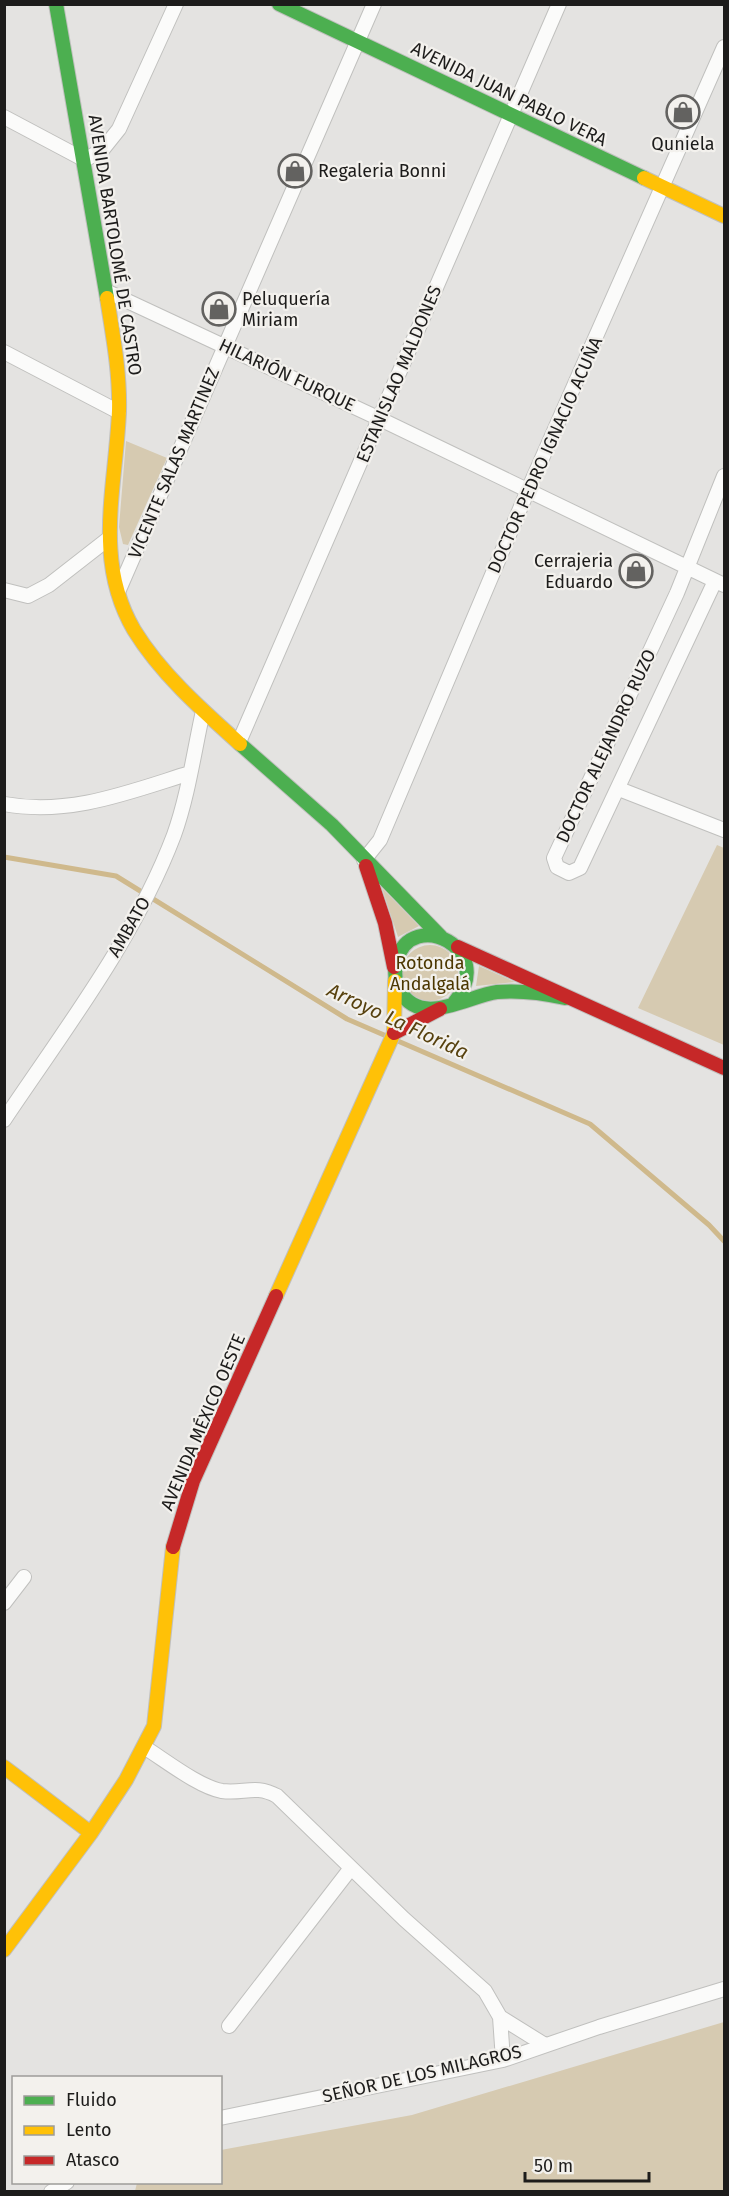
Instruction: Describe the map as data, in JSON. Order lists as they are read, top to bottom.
{
  "streets": {
    "main road": ["AVENIDA JUAN PABLO VERA", "AVENIDA BARTOLOMÉ DE CASTRO", "AVENIDA MÉXICO OESTE"],
    "street": [
      "ESTANISLAO MALDONES",
      "HILARIÓN FURQUE",
      "DOCTOR PEDRO IGNACIO ACUÑA",
      "VICENTE SALAS MARTINEZ",
      "DOCTOR ALEJANDRO RUZO",
      "AMBATO",
      "SEÑOR DE LOS MILAGROS"
    ]
  },
  "crossings": [
    ["AVENIDA JUAN PABLO VERA", "ESTANISLAO MALDONES"],
    ["AVENIDA JUAN PABLO VERA", "DOCTOR PEDRO IGNACIO ACUÑA"],
    ["AVENIDA JUAN PABLO VERA", "VICENTE SALAS MARTINEZ"],
    ["AVENIDA BARTOLOMÉ DE CASTRO", "ESTANISLAO MALDONES"],
    ["AVENIDA BARTOLOMÉ DE CASTRO", "HILARIÓN FURQUE"],
    ["AVENIDA BARTOLOMÉ DE CASTRO", "DOCTOR PEDRO IGNACIO ACUÑA"],
    ["AVENIDA BARTOLOMÉ DE CASTRO", "VICENTE SALAS MARTINEZ"],
    ["AVENIDA BARTOLOMÉ DE CASTRO", "AMBATO"],
    ["AVENIDA BARTOLOMÉ DE CASTRO", "AVENIDA MÉXICO OESTE"],
    ["ESTANISLAO MALDONES", "HILARIÓN FURQUE"],
    ["HILARIÓN FURQUE", "DOCTOR PEDRO IGNACIO ACUÑA"],
    ["HILARIÓN FURQUE", "VICENTE SALAS MARTINEZ"],
    ["HILARIÓN FURQUE", "DOCTOR ALEJANDRO RUZO"]
  ],
  "water": ["Arroyo La Florida"],
  "parks": ["Rotonda Andalgalá"],
  "places": {
    "shop": [
      "Quniela",
      "Regaleria Bonni",
      "Peluquería Miriam",
      "Cerrajeria Eduardo"
    ]
  },
  "legend": ["Fluido", "Lento", "Atasco"],
  "scale_bar": "50 m"
}
